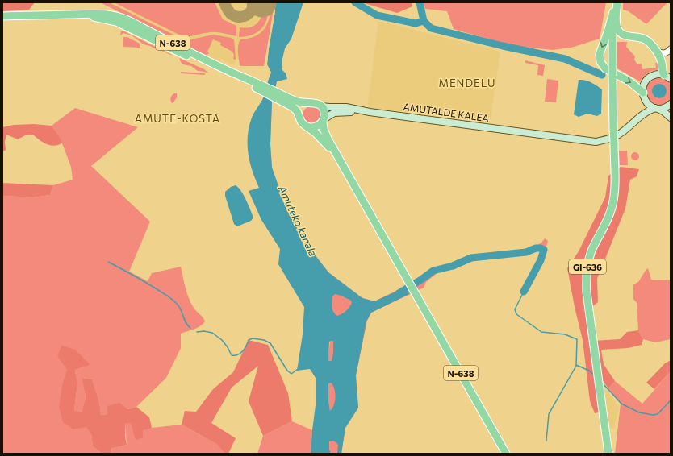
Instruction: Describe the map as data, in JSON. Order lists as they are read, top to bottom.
{
  "streets": {
    "main road": ["N-638", "AMUTALDE KALEA", "GI-636"]
  },
  "crossings": [
    ["N-638", "AMUTALDE KALEA"]
  ],
  "districts": ["MENDELU", "AMUTE-KOSTA"],
  "water": ["Amuteko kanala"]
}
